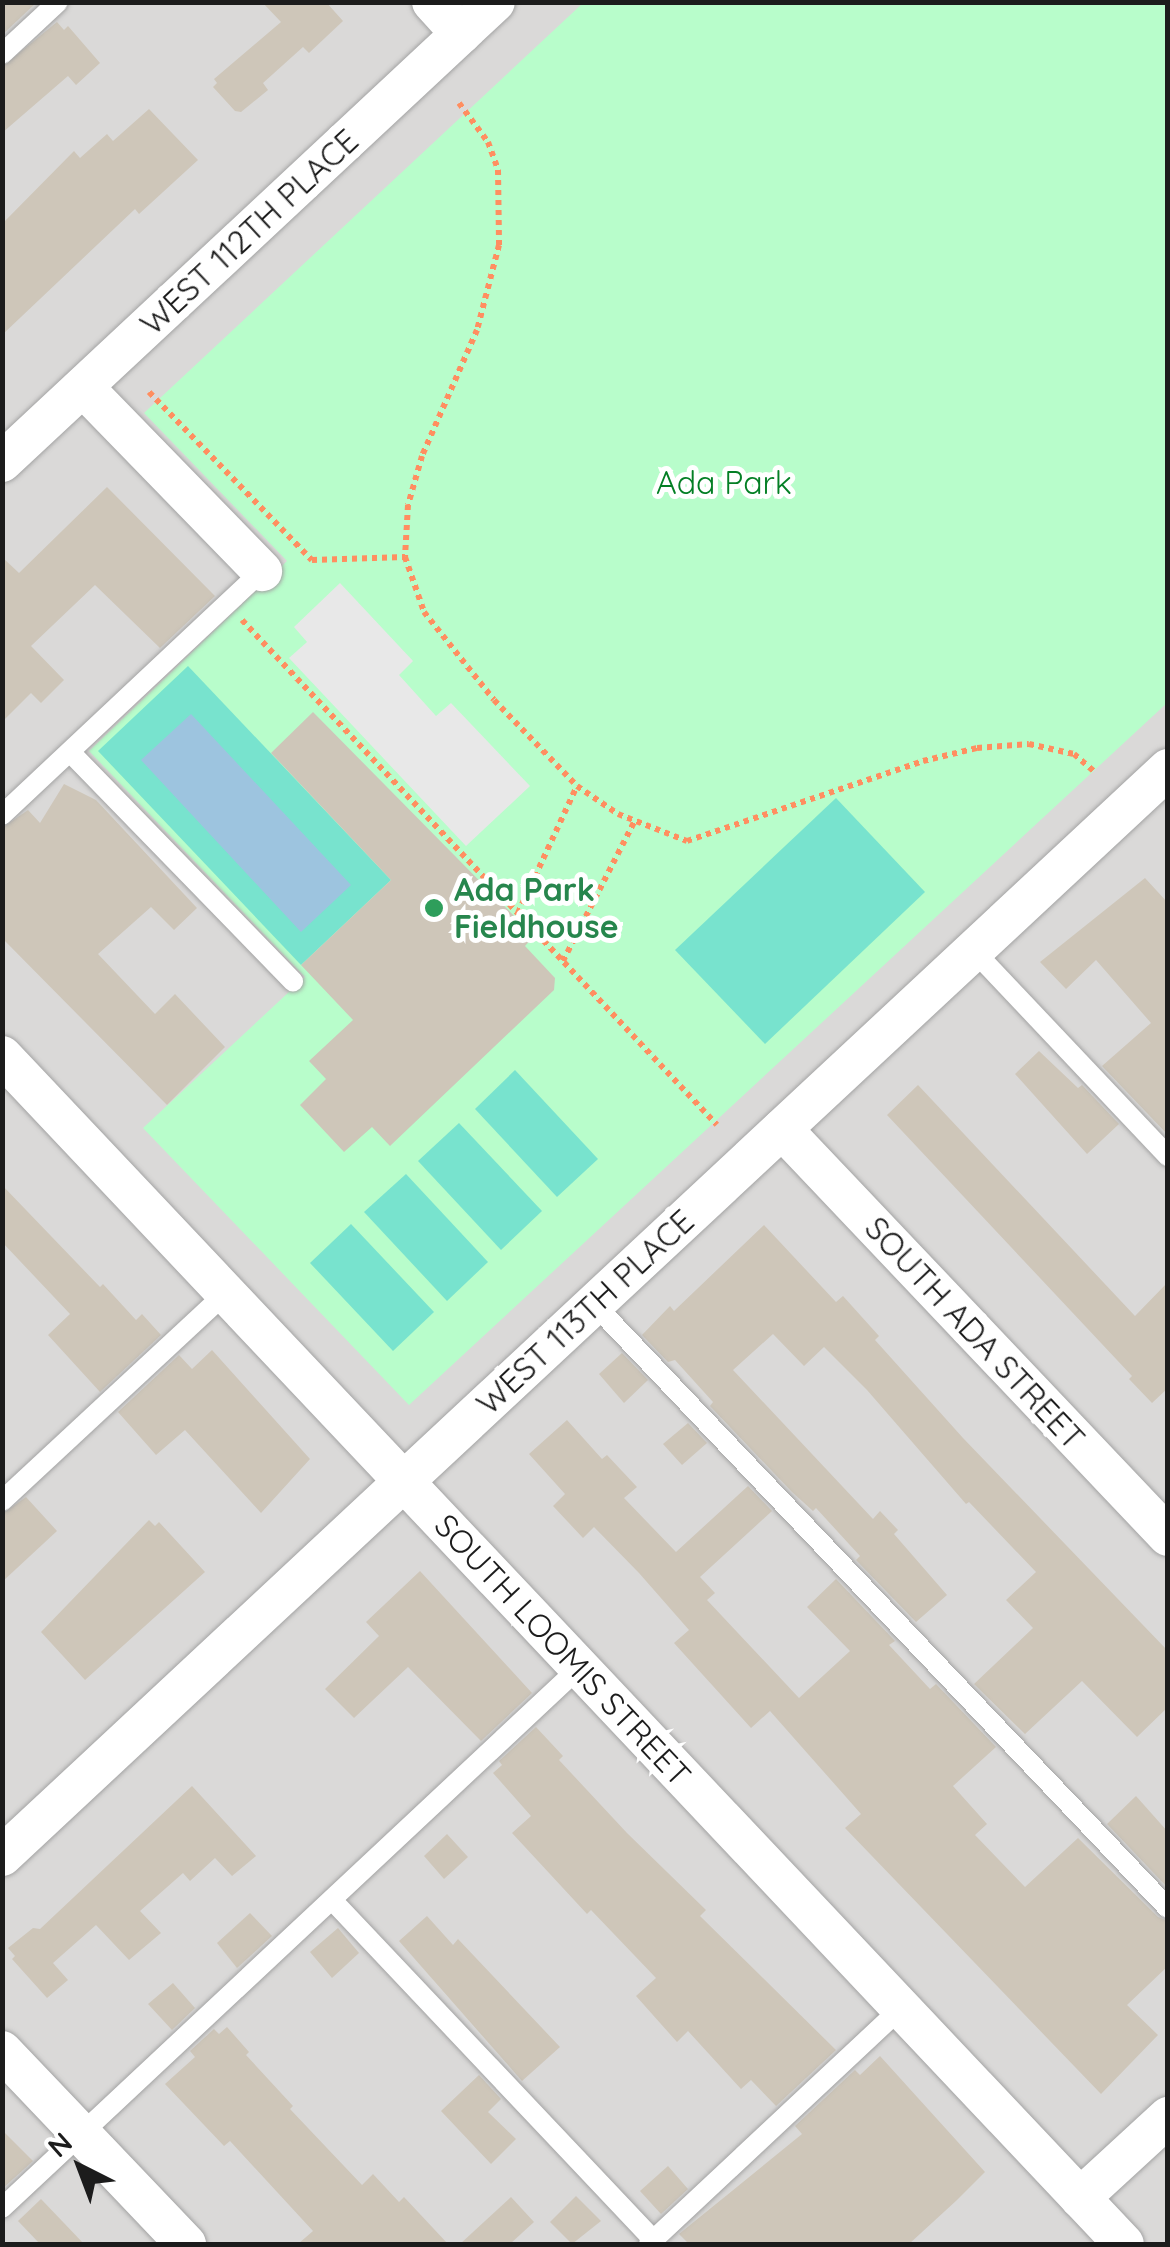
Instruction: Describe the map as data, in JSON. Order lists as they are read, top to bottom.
{
  "streets": {
    "street": [
      "WEST 112TH PLACE",
      "WEST 113TH PLACE",
      "SOUTH ADA STREET",
      "SOUTH LOOMIS STREET"
    ]
  },
  "crossings": [
    ["WEST 113TH PLACE", "SOUTH ADA STREET"],
    ["WEST 113TH PLACE", "SOUTH LOOMIS STREET"]
  ],
  "parks": ["Ada Park"],
  "places": ["Ada Park Fieldhouse"],
  "north": "top left"
}
